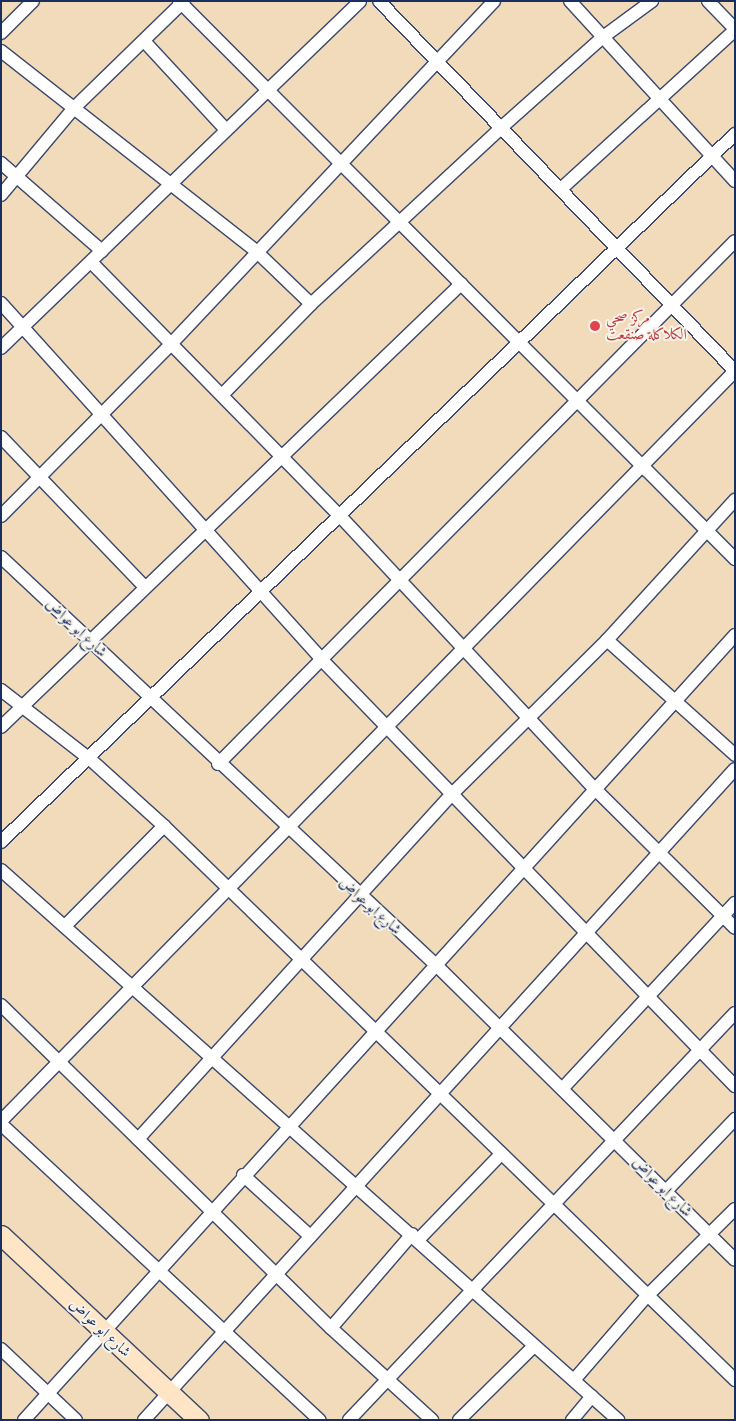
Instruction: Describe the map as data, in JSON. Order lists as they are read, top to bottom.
{
  "streets": {
    "street": ["شارع ابو عواض"]
  },
  "places": ["مركز صحي الكلاكلة صنقعت"]
}
